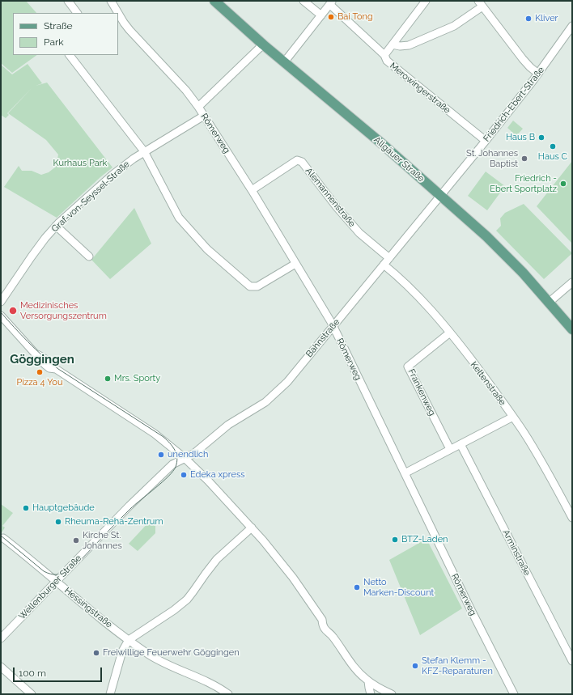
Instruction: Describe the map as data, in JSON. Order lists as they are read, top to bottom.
{
  "streets": {
    "main road": ["Allgäuer Straße"],
    "street": [
      "Merowingerstraße",
      "Friedrich-Ebert-Straße",
      "Römerweg",
      "Graf-von-Seyssel-Straße",
      "Alemannenstraße",
      "Bahnstraße",
      "Keltenstraße",
      "Frankenweg",
      "Arminstraße",
      "Wellenburger Straße",
      "Hessingstraße"
    ]
  },
  "crossings": [
    ["Merowingerstraße", "Friedrich-Ebert-Straße"],
    ["Friedrich-Ebert-Straße", "Allgäuer Straße"],
    ["Friedrich-Ebert-Straße", "Bahnstraße"],
    ["Römerweg", "Graf-von-Seyssel-Straße"],
    ["Römerweg", "Alemannenstraße"],
    ["Römerweg", "Bahnstraße"],
    ["Allgäuer Straße", "Bahnstraße"],
    ["Alemannenstraße", "Bahnstraße"],
    ["Bahnstraße", "Keltenstraße"],
    ["Bahnstraße", "Wellenburger Straße"],
    ["Keltenstraße", "Frankenweg"],
    ["Wellenburger Straße", "Hessingstraße"]
  ],
  "districts": ["Göggingen"],
  "parks": ["Kurhaus Park"],
  "places": [
    "Bai Tong",
    "Kliver",
    "Haus B",
    "Haus C",
    "St. Johannes Baptist",
    "Friedrich - Ebert Sportplatz",
    "Medizinisches Versorgungszentrum",
    "Pizza 4 You",
    "Mrs. Sporty",
    "unendlich",
    "Edeka xpress",
    "Hauptgebäude",
    "Rheuma-Reha-Zentrum",
    "BTZ-Laden",
    "Kirche St. Johannes",
    "Netto Marken-Discount",
    "Freiwillige Feuerwehr Göggingen",
    "Stefan Klemm - KFZ-Reparaturen"
  ],
  "legend": ["Straße", "Park"],
  "scale_bar": "100 m"
}
